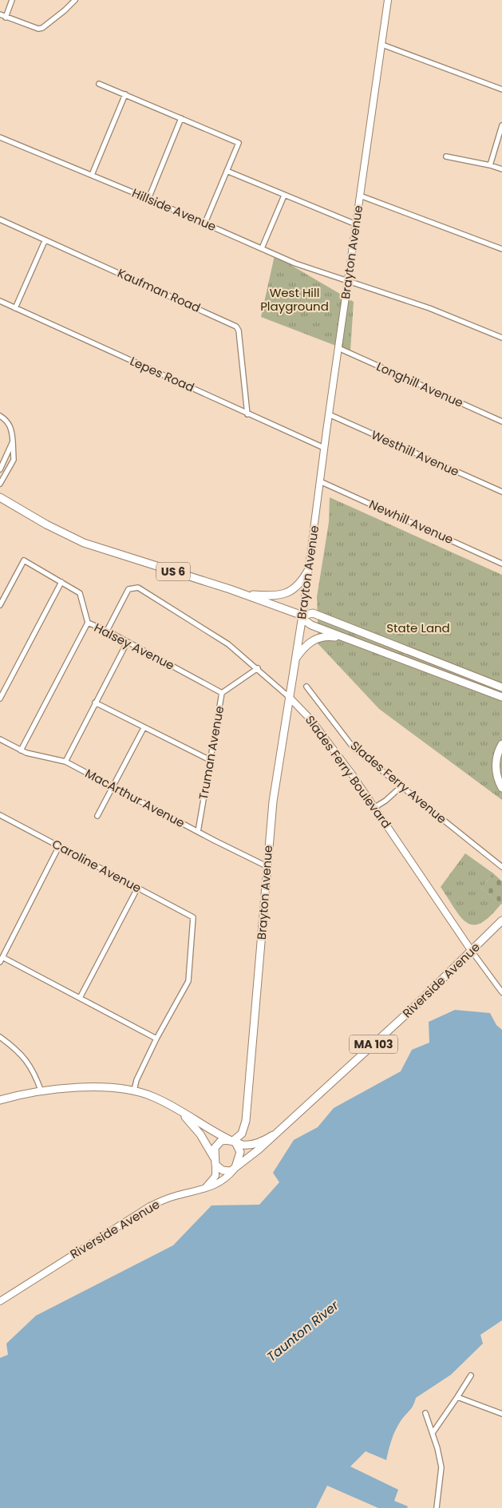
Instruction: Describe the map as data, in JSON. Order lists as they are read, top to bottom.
{
  "streets": {
    "main road": [
      "Brayton Avenue",
      "US 6",
      "Slades Ferry Boulevard",
      "Riverside Avenue",
      "MA 103"
    ],
    "street": [
      "Hillside Avenue",
      "Kaufman Road",
      "Lepes Road",
      "Longhill Avenue",
      "Westhill Avenue",
      "Newhill Avenue",
      "Halsey Avenue",
      "Truman Avenue",
      "Slades Ferry Avenue",
      "MacArthur Avenue",
      "Caroline Avenue"
    ]
  },
  "crossings": [
    ["Hillside Avenue", "Brayton Avenue"],
    ["Brayton Avenue", "Lepes Road"],
    ["Brayton Avenue", "Longhill Avenue"],
    ["Brayton Avenue", "Westhill Avenue"],
    ["Brayton Avenue", "Newhill Avenue"],
    ["Brayton Avenue", "US 6"],
    ["Brayton Avenue", "Slades Ferry Boulevard"],
    ["Brayton Avenue", "MacArthur Avenue"],
    ["Brayton Avenue", "Riverside Avenue"],
    ["Brayton Avenue", "MA 103"],
    ["Kaufman Road", "Lepes Road"],
    ["Halsey Avenue", "Truman Avenue"],
    ["Halsey Avenue", "Slades Ferry Boulevard"],
    ["Truman Avenue", "Slades Ferry Boulevard"],
    ["Truman Avenue", "MacArthur Avenue"],
    ["Slades Ferry Boulevard", "Riverside Avenue"],
    ["Riverside Avenue", "MA 103"]
  ],
  "water": ["Taunton River"],
  "parks": ["West Hill Playground", "State Land"]
}
